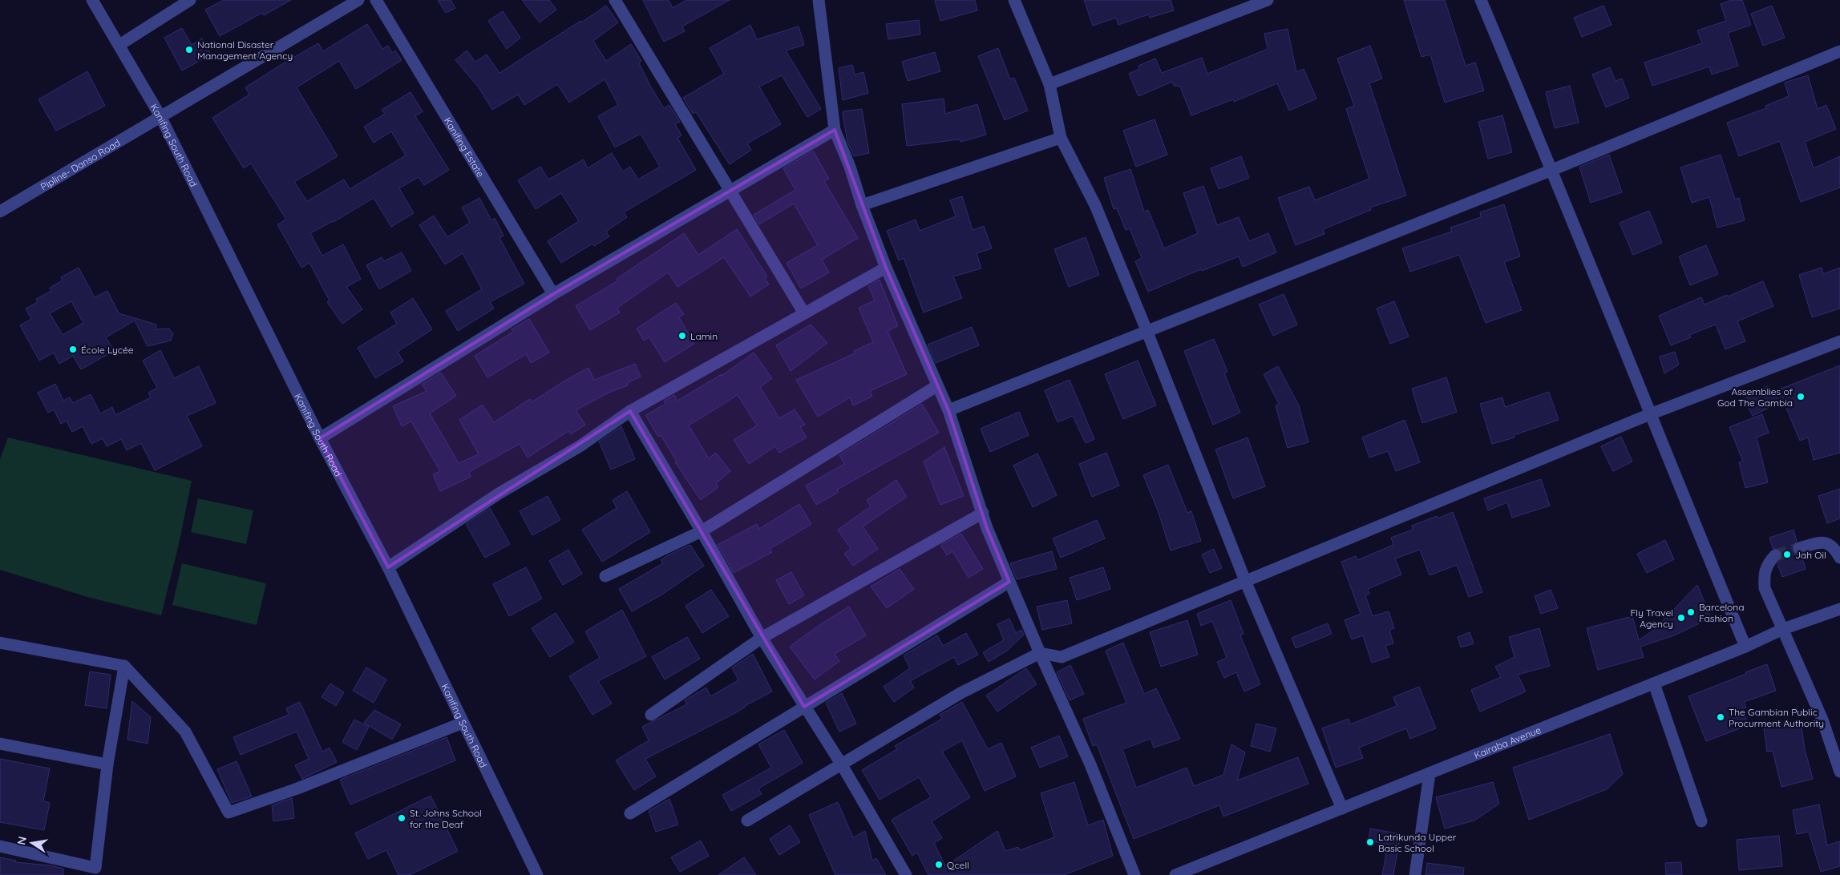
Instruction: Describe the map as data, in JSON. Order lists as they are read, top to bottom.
{
  "streets": {
    "street": [
      "Kanifing South Road",
      "Kanifing Estate",
      "Pipline- Danso Road",
      "Kairaba Avenue"
    ]
  },
  "crossings": [
    ["Kanifing South Road", "Pipline- Danso Road"]
  ],
  "places": [
    "National Disaster Management Agency",
    "Lamin",
    "École Lycée",
    "Assemblies of God The Gambia",
    "Jah Oil",
    "Barcelona Fashion",
    "Fly Travel Agency",
    "The Gambian Public Procurment Authority",
    "St. Johns School for the Deaf",
    "Latrikunda Upper Basic School",
    "Qcell"
  ],
  "north": "left"
}
